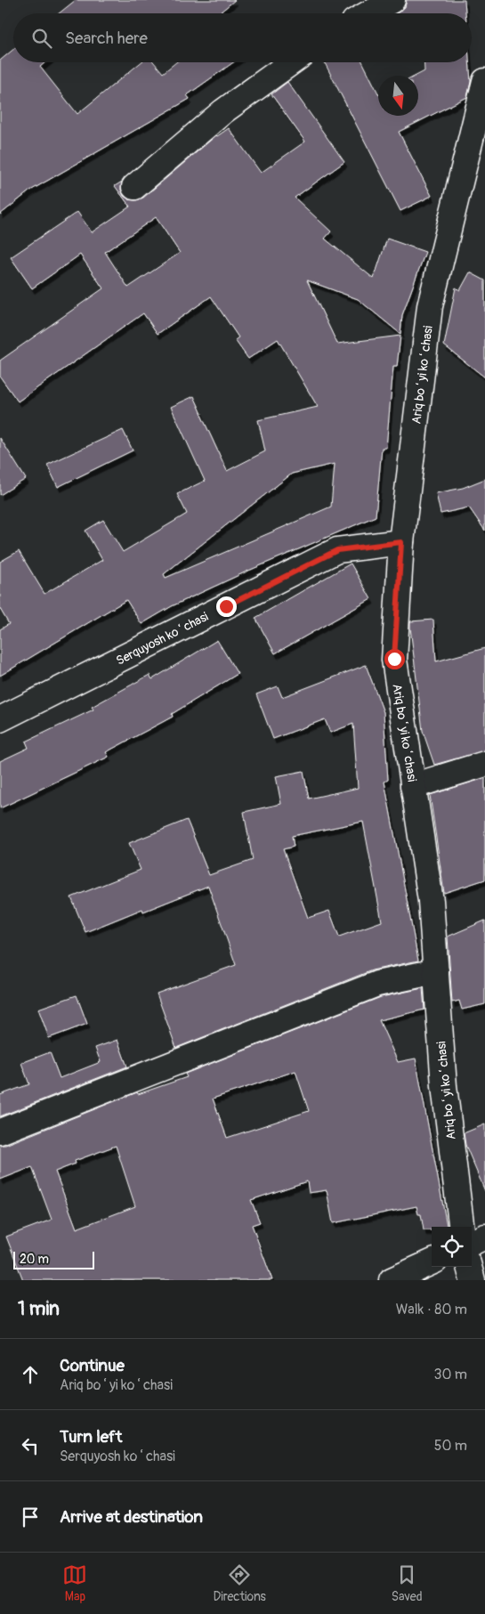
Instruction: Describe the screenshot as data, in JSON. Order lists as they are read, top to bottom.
{
  "streets": {
    "street": ["Ariq boʻyi koʻchasi", "Serquyosh koʻchasi"]
  },
  "crossings": [
    ["Ariq boʻyi koʻchasi", "Serquyosh koʻchasi"]
  ],
  "scale_bar": "20 m",
  "north": "bottom",
  "page": {
    "search": "Search here",
    "scale": "20 m",
    "heading": ["1 min", "Walk · 80 m"],
    "list": [
      ["Continue", "Ariq boʻyi koʻchasi", "30 m"],
      ["Turn left", "Serquyosh koʻchasi", "50 m"],
      "Arrive at destination"
    ],
    "nav": ["Map", "Directions", "Saved"]
  }
}
